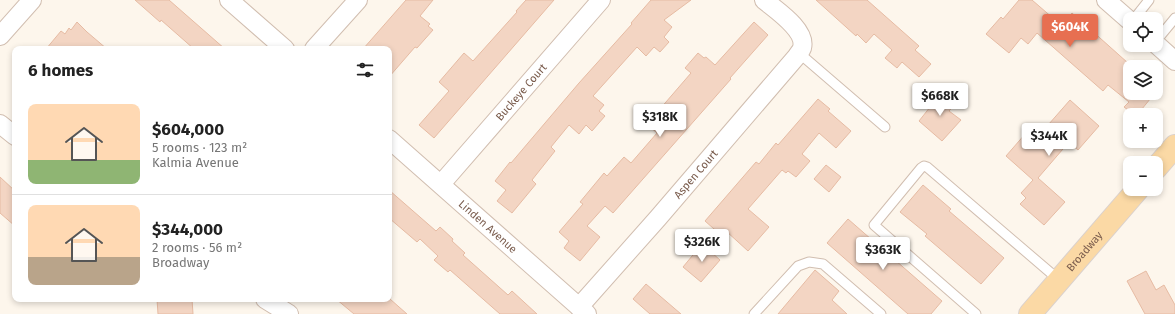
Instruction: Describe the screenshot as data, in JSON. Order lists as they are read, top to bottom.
{
  "streets": {
    "main road": ["Broadway"],
    "street": ["Buckeye Court", "Aspen Court", "Linden Avenue"]
  },
  "crossings": [
    ["Buckeye Court", "Linden Avenue"],
    ["Aspen Court", "Linden Avenue"]
  ],
  "page": {
    "map_buttons": ["+", "−"],
    "price": [
      "$604K",
      "$668K",
      "$318K",
      "$344K",
      "$326K",
      "$363K"
    ],
    "heading": "6 homes",
    "list": [
      {
        "name": "$604,000",
        "note": "5 rooms · 123 m² · Kalmia Avenue"
      },
      {
        "name": "$344,000",
        "note": "2 rooms · 56 m² · Broadway"
      }
    ]
  }
}
